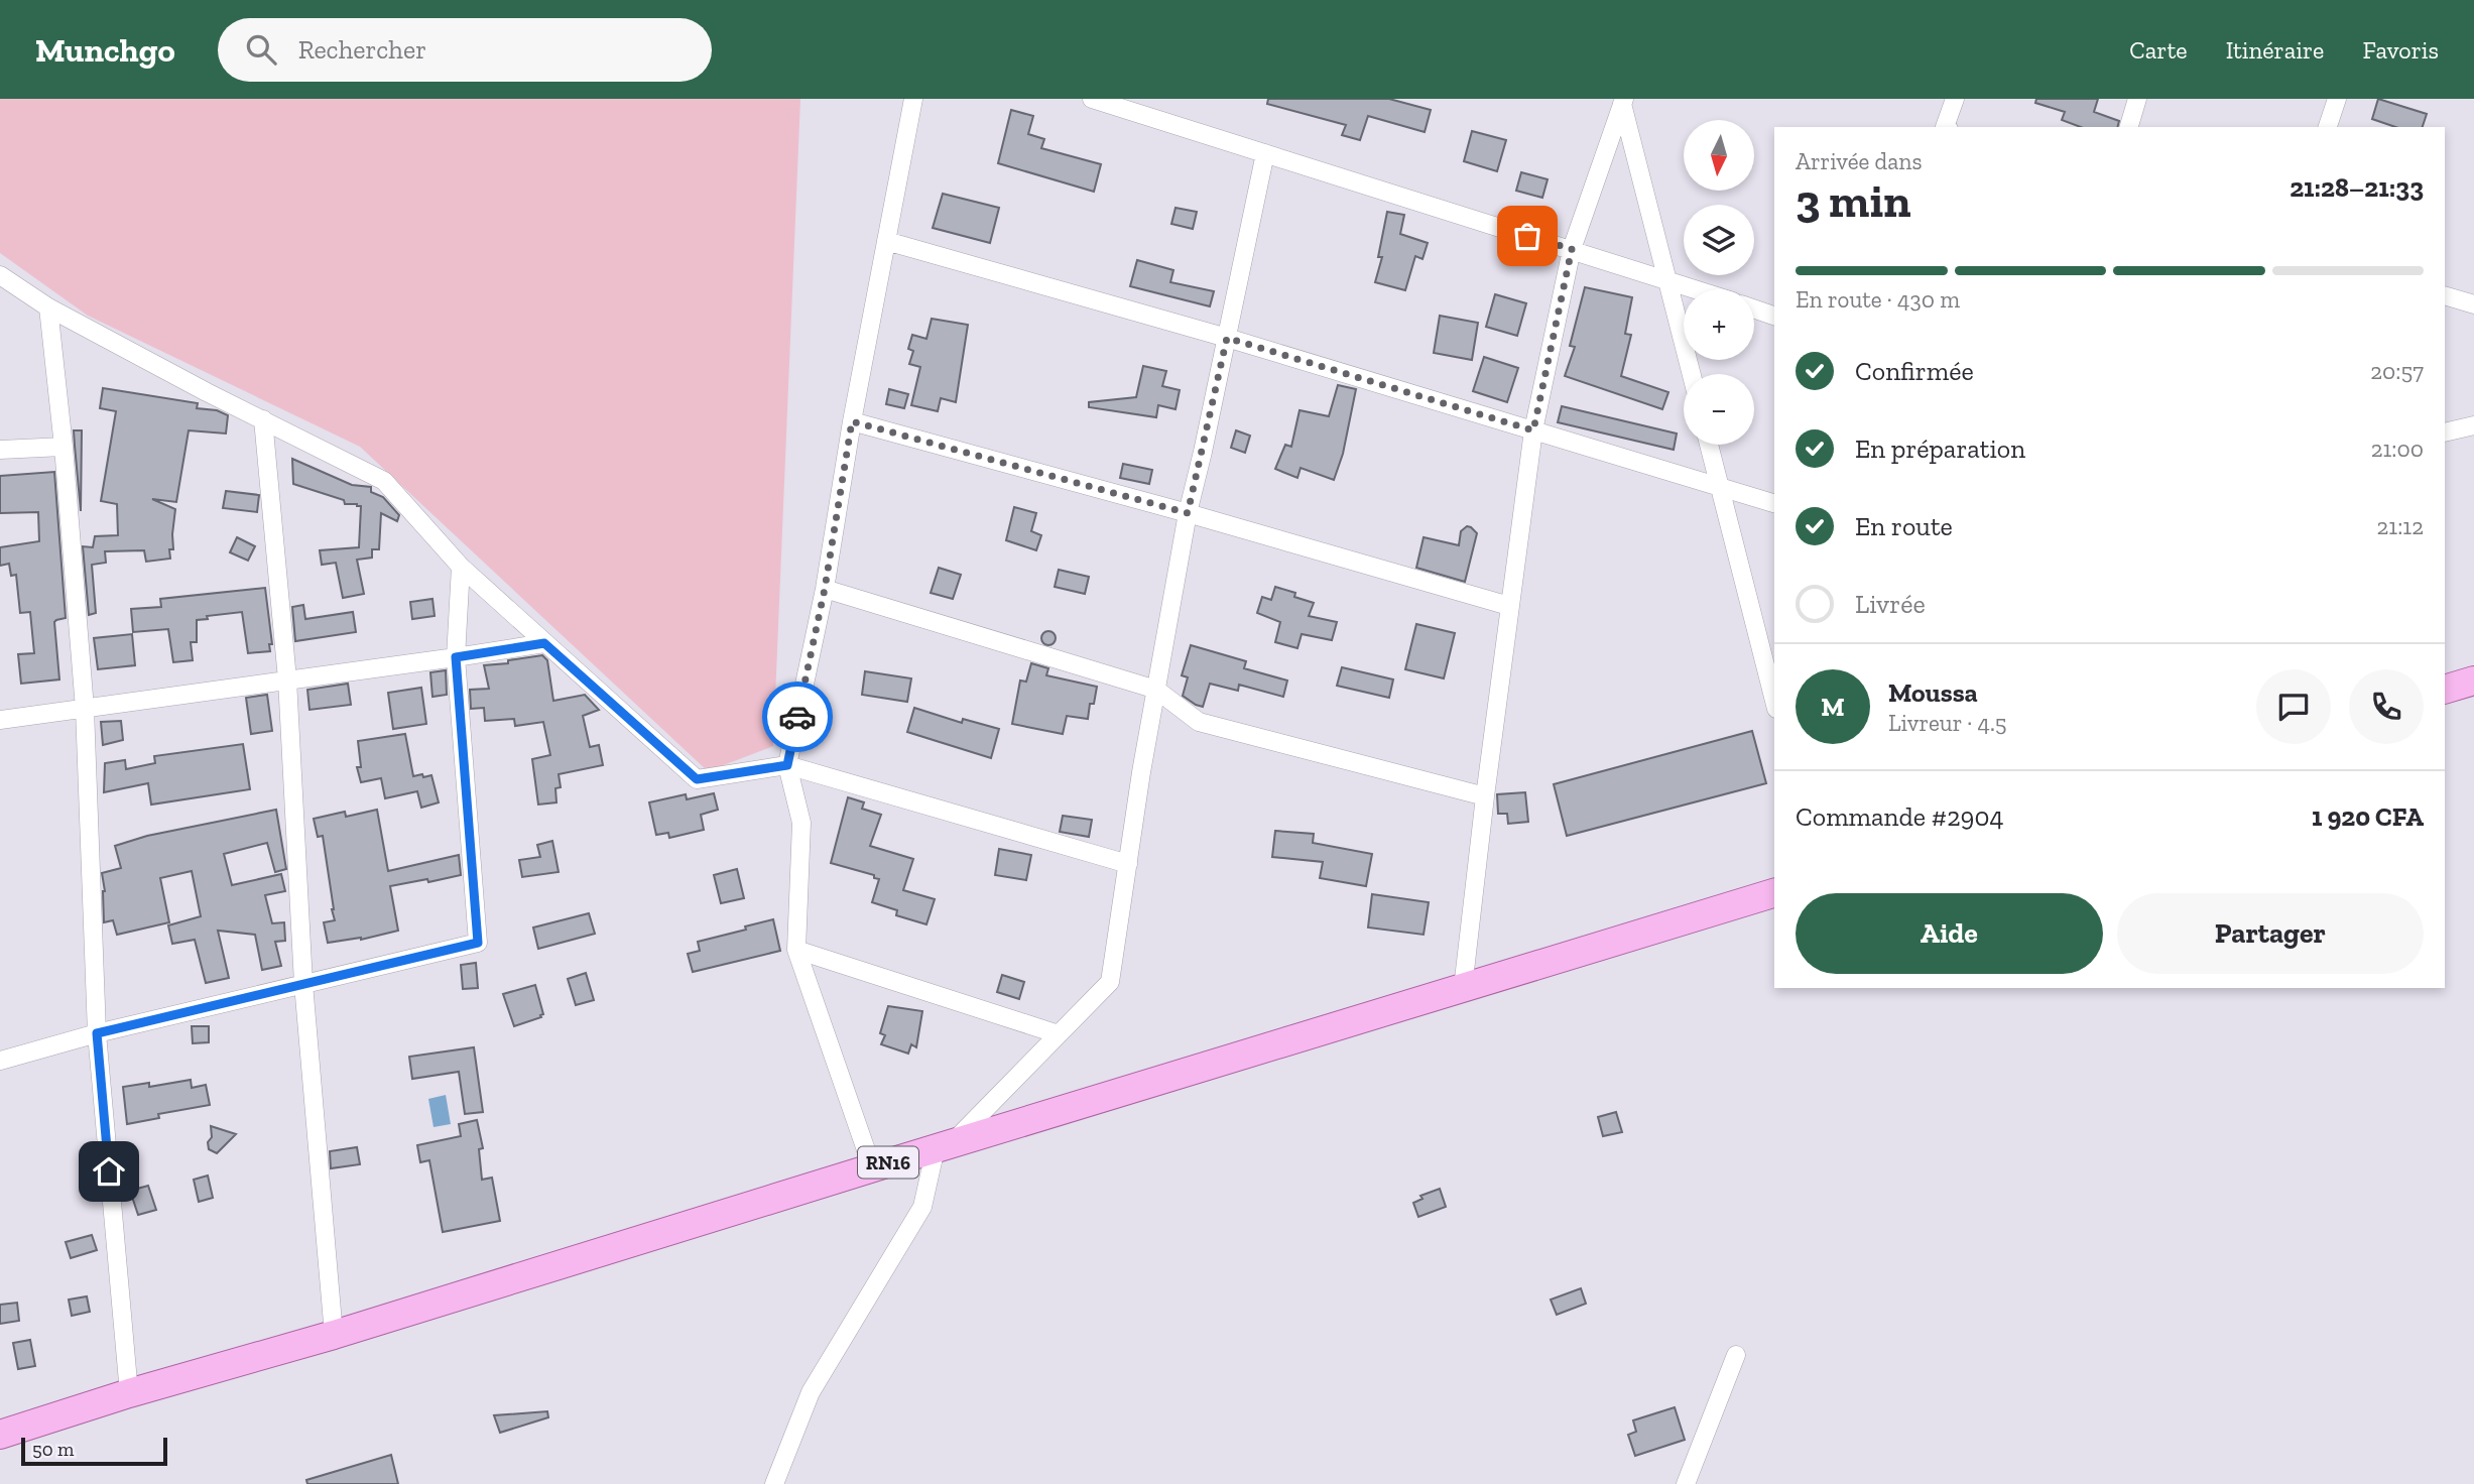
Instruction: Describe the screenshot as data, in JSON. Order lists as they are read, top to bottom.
{
  "streets": {
    "main road": ["RN16"]
  },
  "scale_bar": "50 m",
  "north": "bottom",
  "page": {
    "header": "Munchgo",
    "search": "Rechercher",
    "nav": ["Carte", "Itinéraire", "Favoris"],
    "map_buttons": ["+", "−"],
    "heading": ["3 min", "Arrivée dans", "21:28–21:33"],
    "panel": [
      "Moussa",
      "Livreur · 4.5",
      "Commande #2904",
      "1 920 CFA"
    ],
    "bar": "En route · 430 m",
    "list": [
      ["Confirmée", "20:57"],
      ["En préparation", "21:00"],
      ["En route", "21:12"],
      "Livrée"
    ],
    "round": "M",
    "buttons": ["Aide", "Partager"],
    "scale": "50 m"
  }
}
